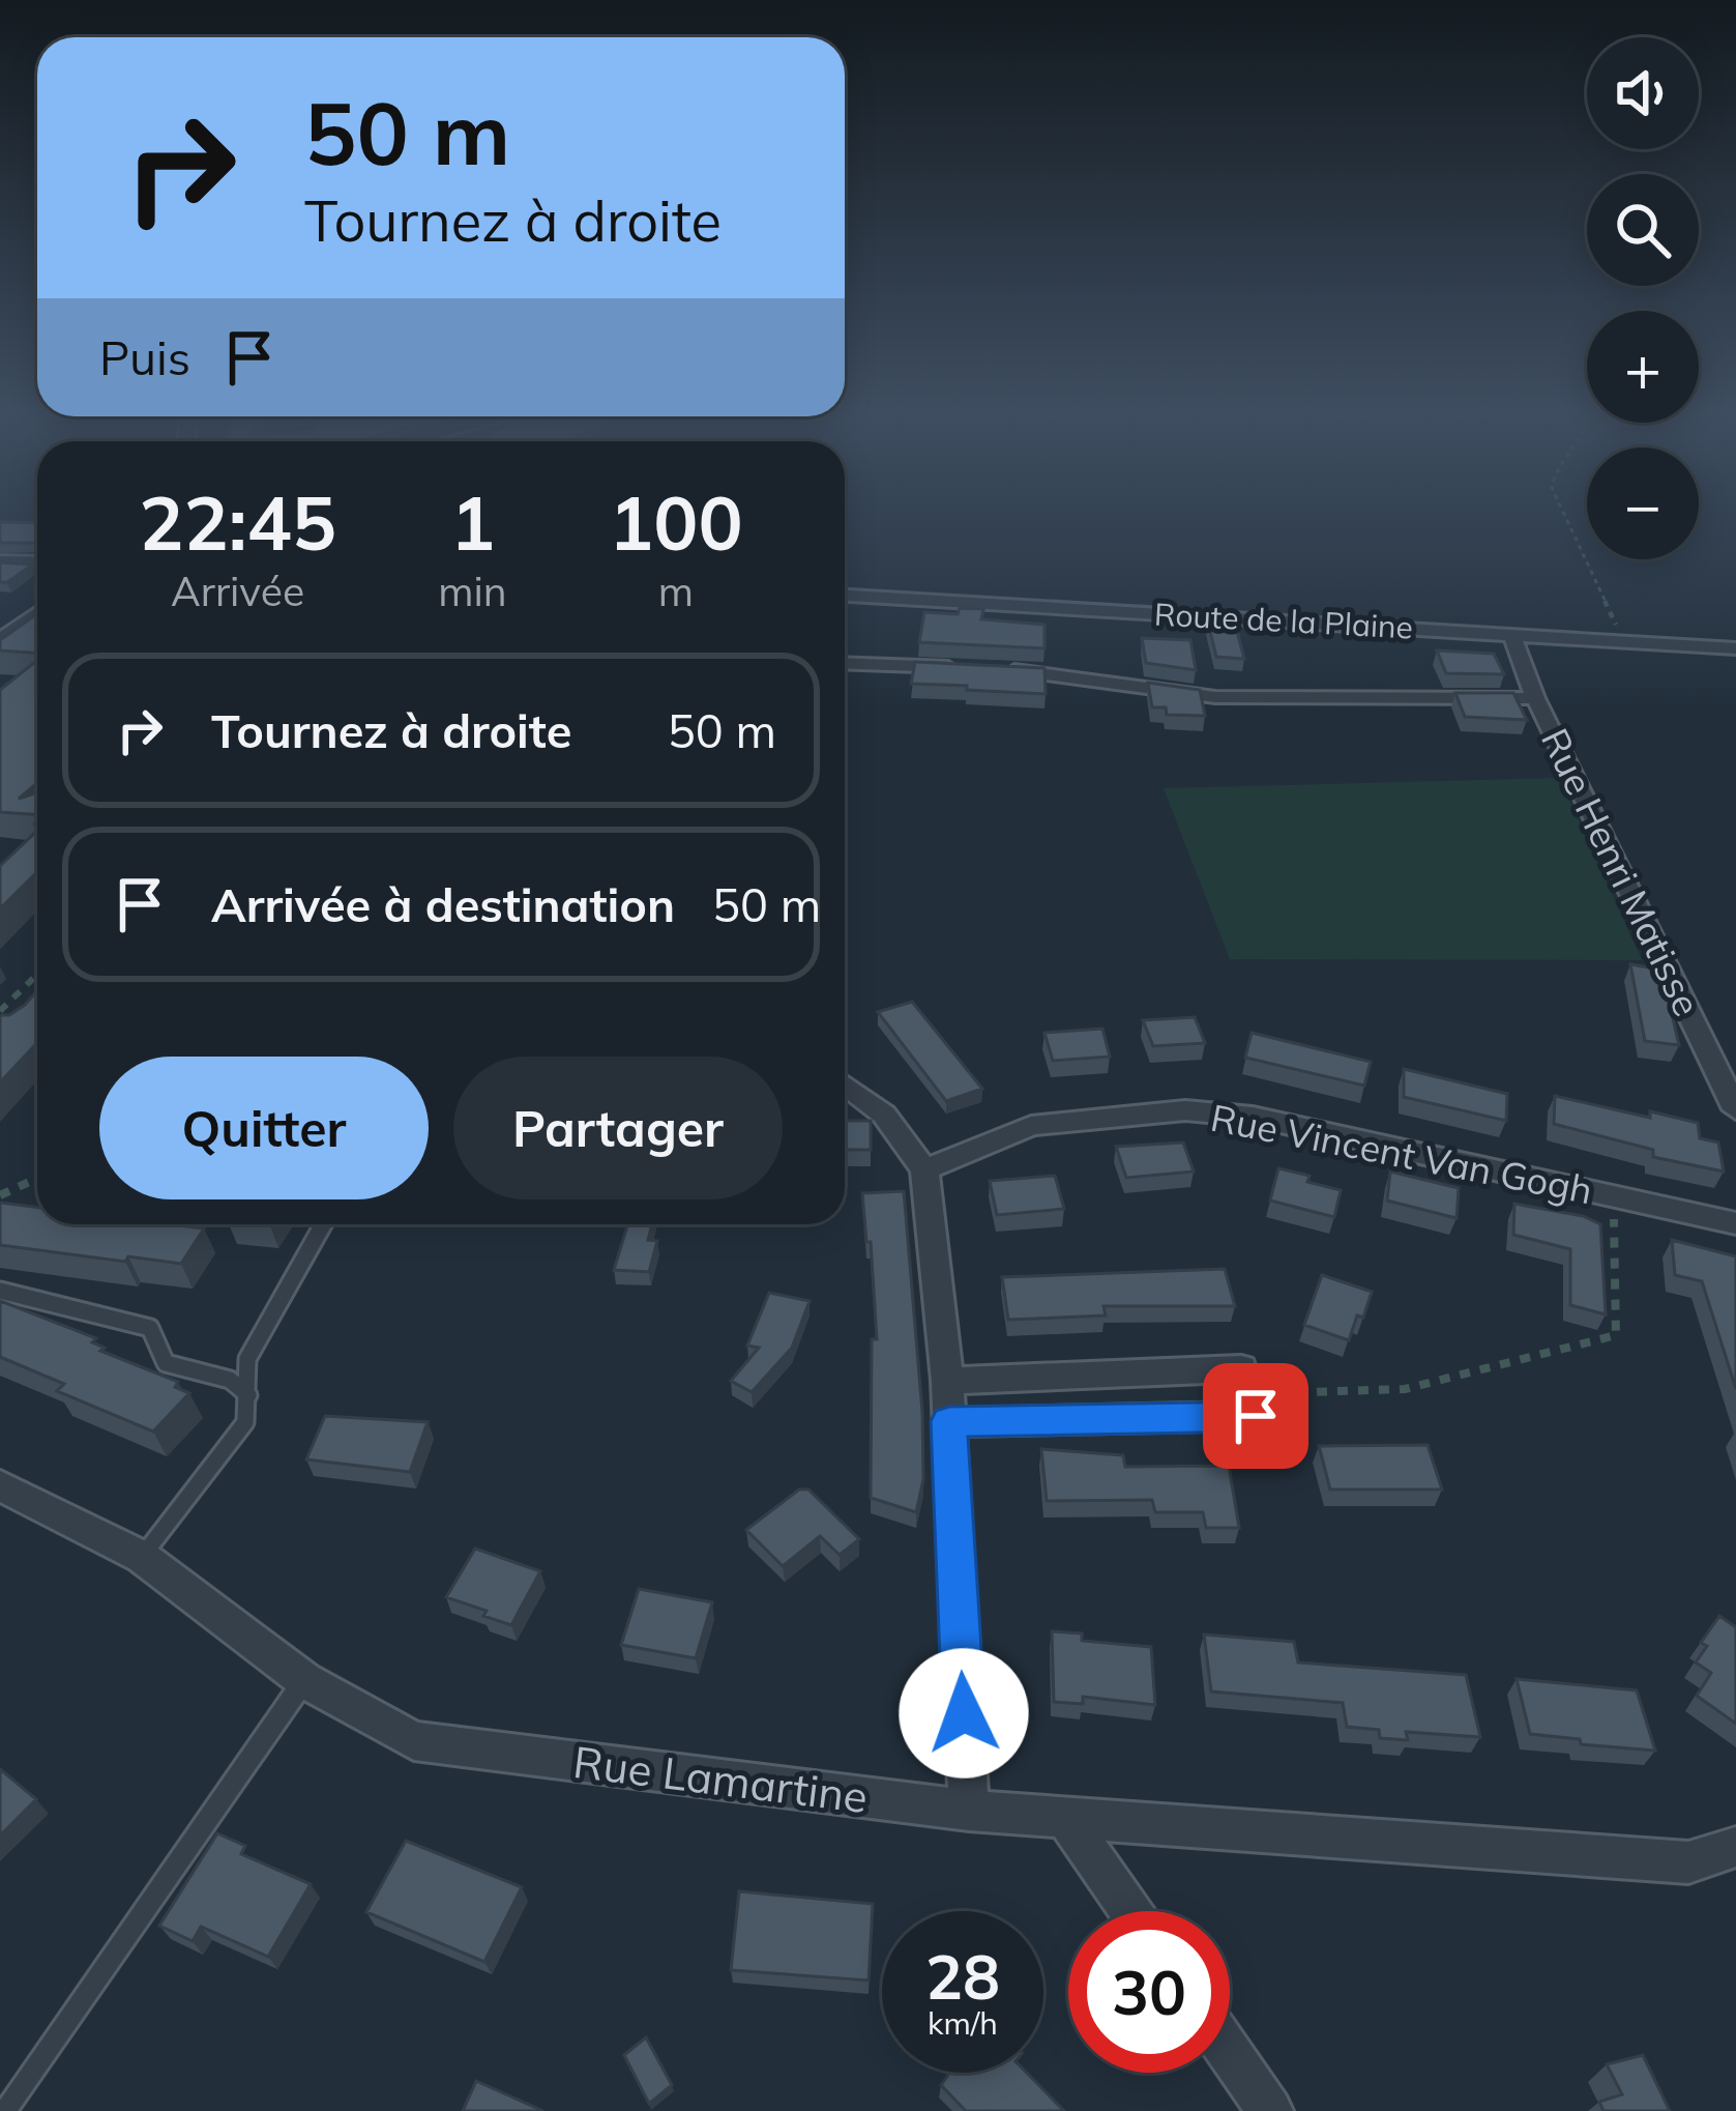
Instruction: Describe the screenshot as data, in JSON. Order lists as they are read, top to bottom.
{
  "streets": {
    "street": [
      "Route de la Plaine",
      "Rue Henri Matisse",
      "Rue Vincent Van Gogh",
      "Rue Lamartine"
    ]
  },
  "crossings": [
    ["Route de la Plaine", "Rue Henri Matisse"]
  ],
  "page": {
    "map_buttons": ["+", "−"],
    "turn": ["50 m", "Tournez à droite"],
    "then": "Puis",
    "eta": [
      "22:45",
      "Arrivée",
      "1",
      "min",
      "100",
      "m"
    ],
    "list": [
      {
        "name": "Tournez à droite",
        "value": "50 m"
      },
      {
        "name": "Arrivée à destination",
        "value": "50 m"
      }
    ],
    "buttons": ["Quitter", "Partager"],
    "speed": "28 km/h",
    "limit": "30"
  }
}
